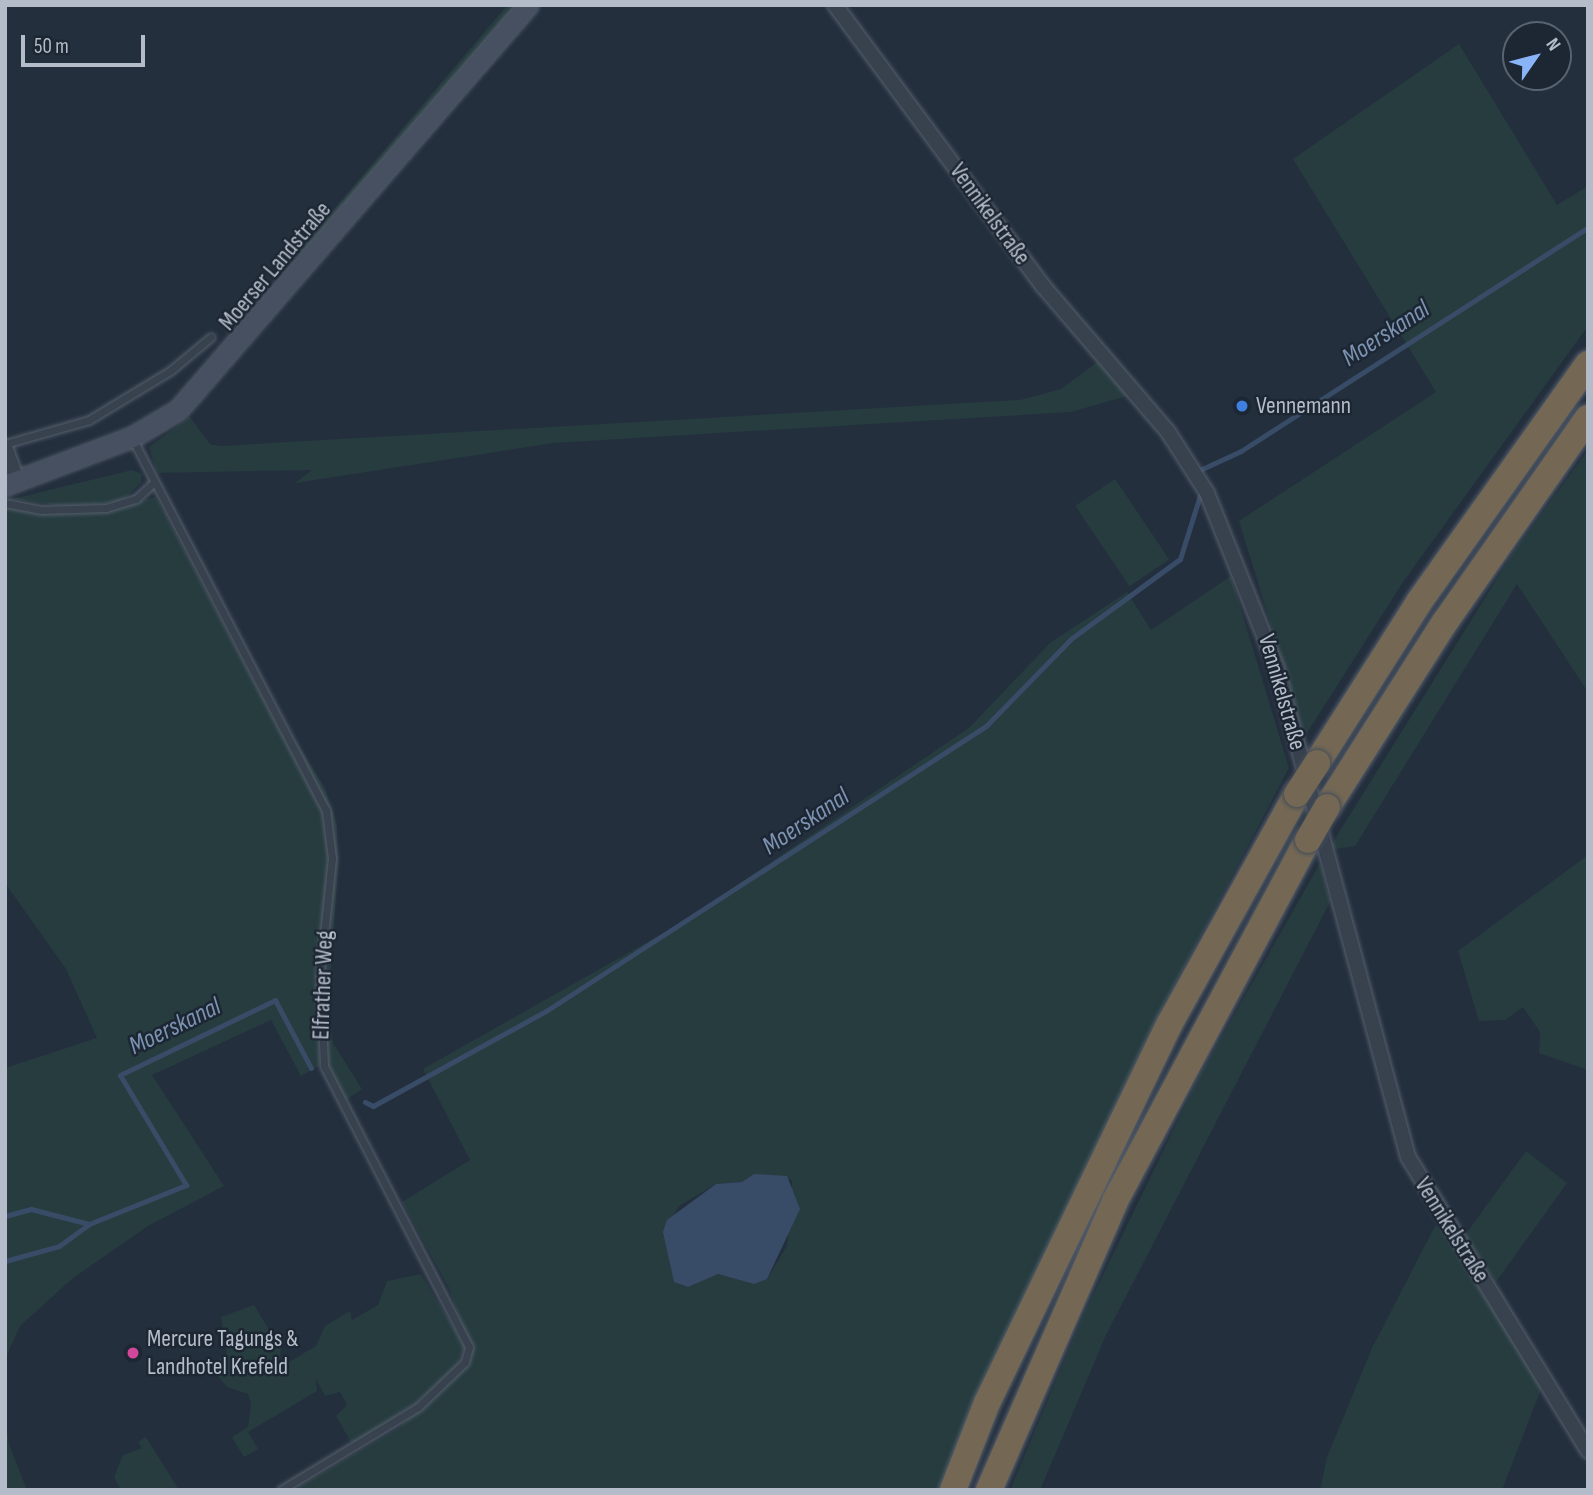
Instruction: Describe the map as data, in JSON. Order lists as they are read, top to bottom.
{
  "streets": {
    "main road": ["Moerser Landstraße"],
    "street": ["Vennikelstraße"],
    "lane": ["Elfrather Weg"]
  },
  "crossings": [
    ["Moerser Landstraße", "Elfrather Weg"]
  ],
  "water": ["Moerskanal"],
  "places": ["Vennemann", "Mercure Tagungs & Landhotel Krefeld"],
  "scale_bar": "50 m",
  "north": "top right"
}
